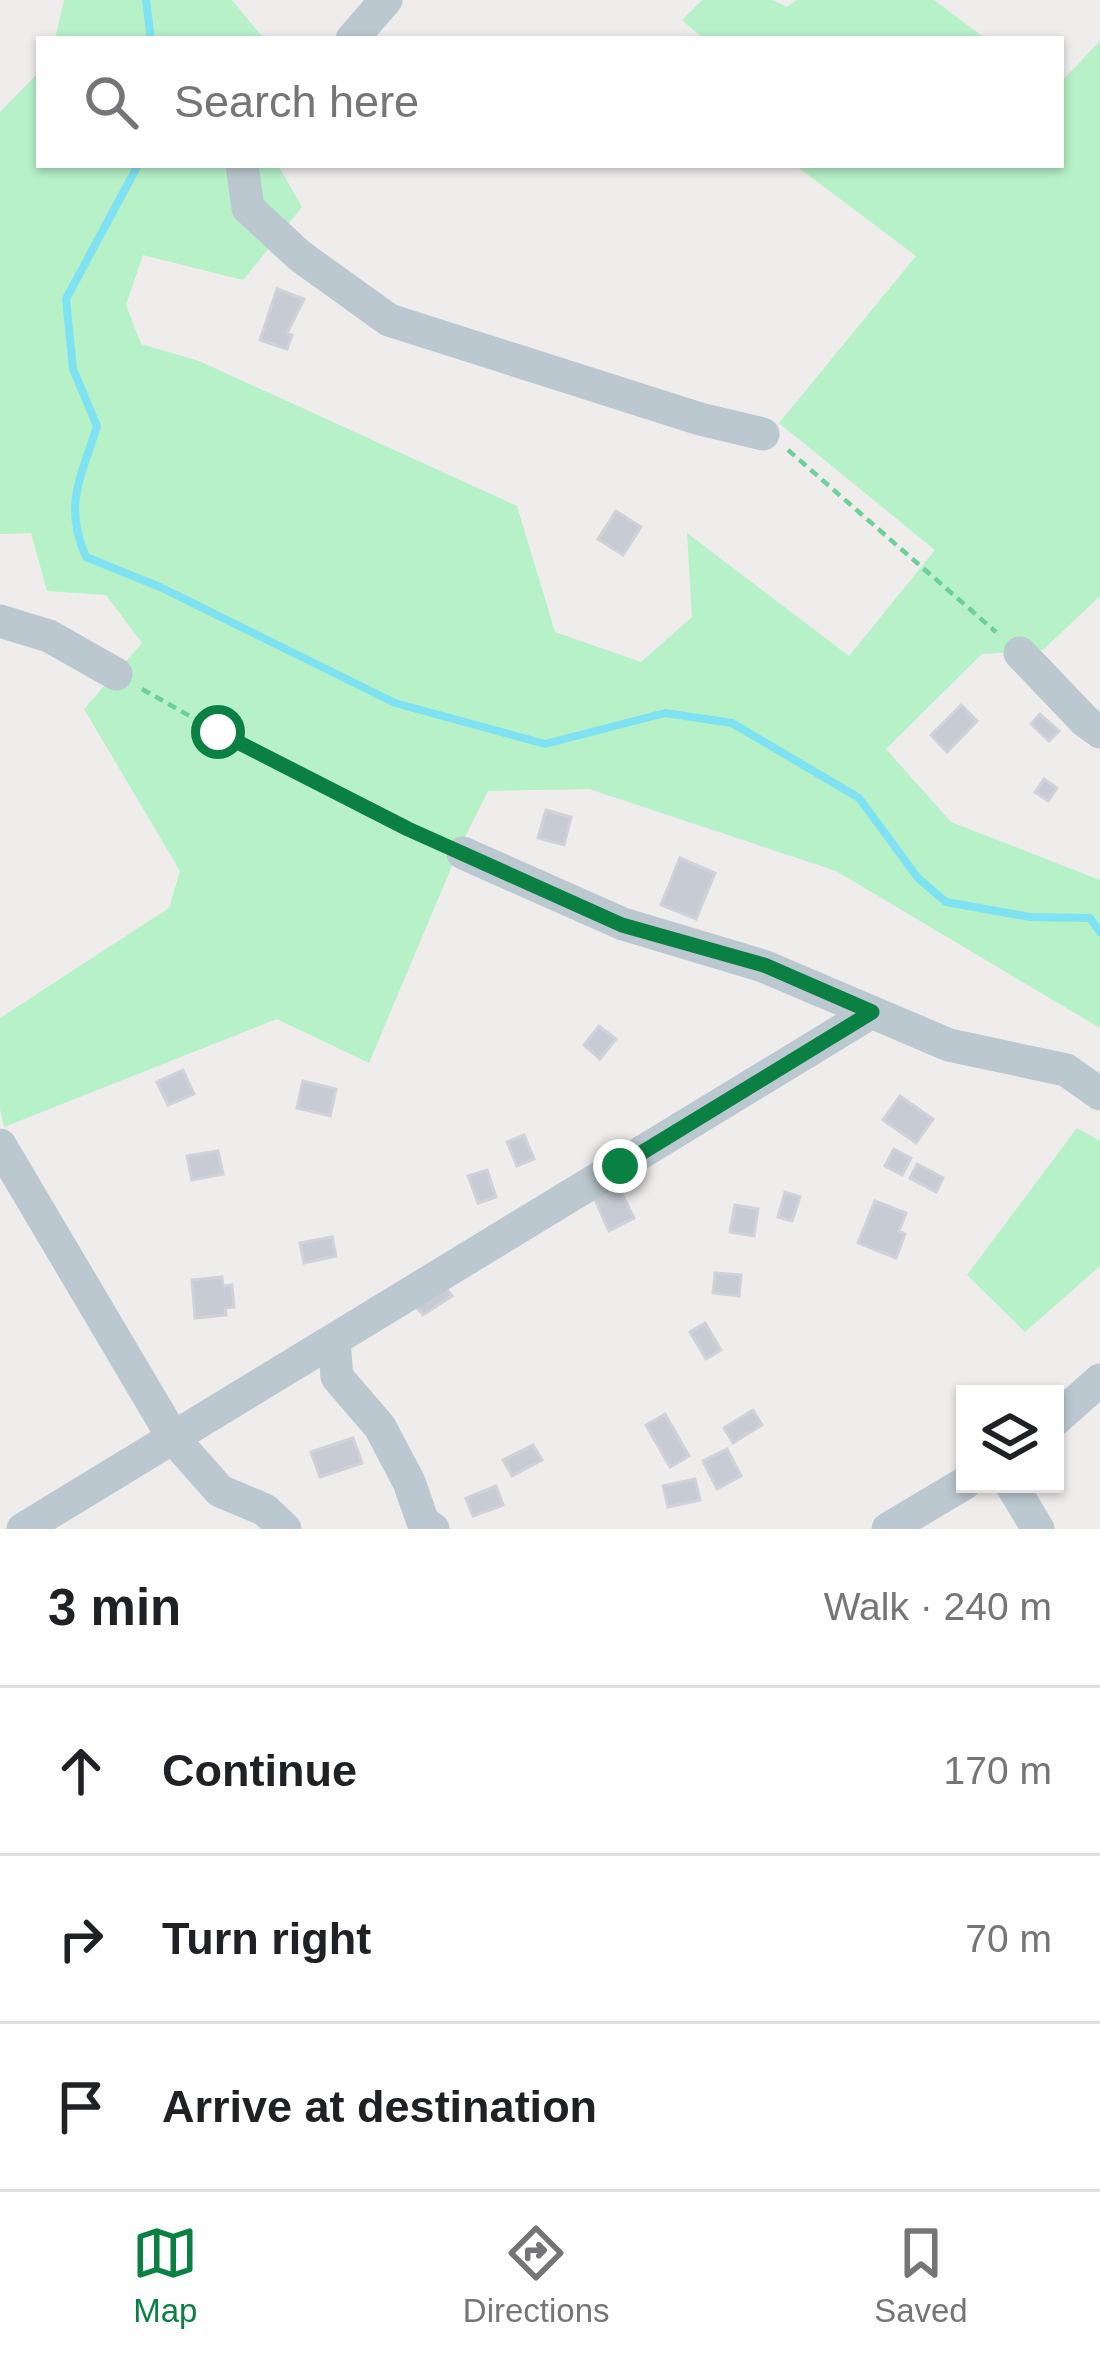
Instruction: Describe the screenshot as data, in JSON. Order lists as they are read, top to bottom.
{
  "page": {
    "search": "Search here",
    "heading": ["3 min", "Walk · 240 m"],
    "list": [
      ["Continue", "170 m"],
      ["Turn right", "70 m"],
      "Arrive at destination"
    ],
    "nav": ["Map", "Directions", "Saved"]
  }
}
